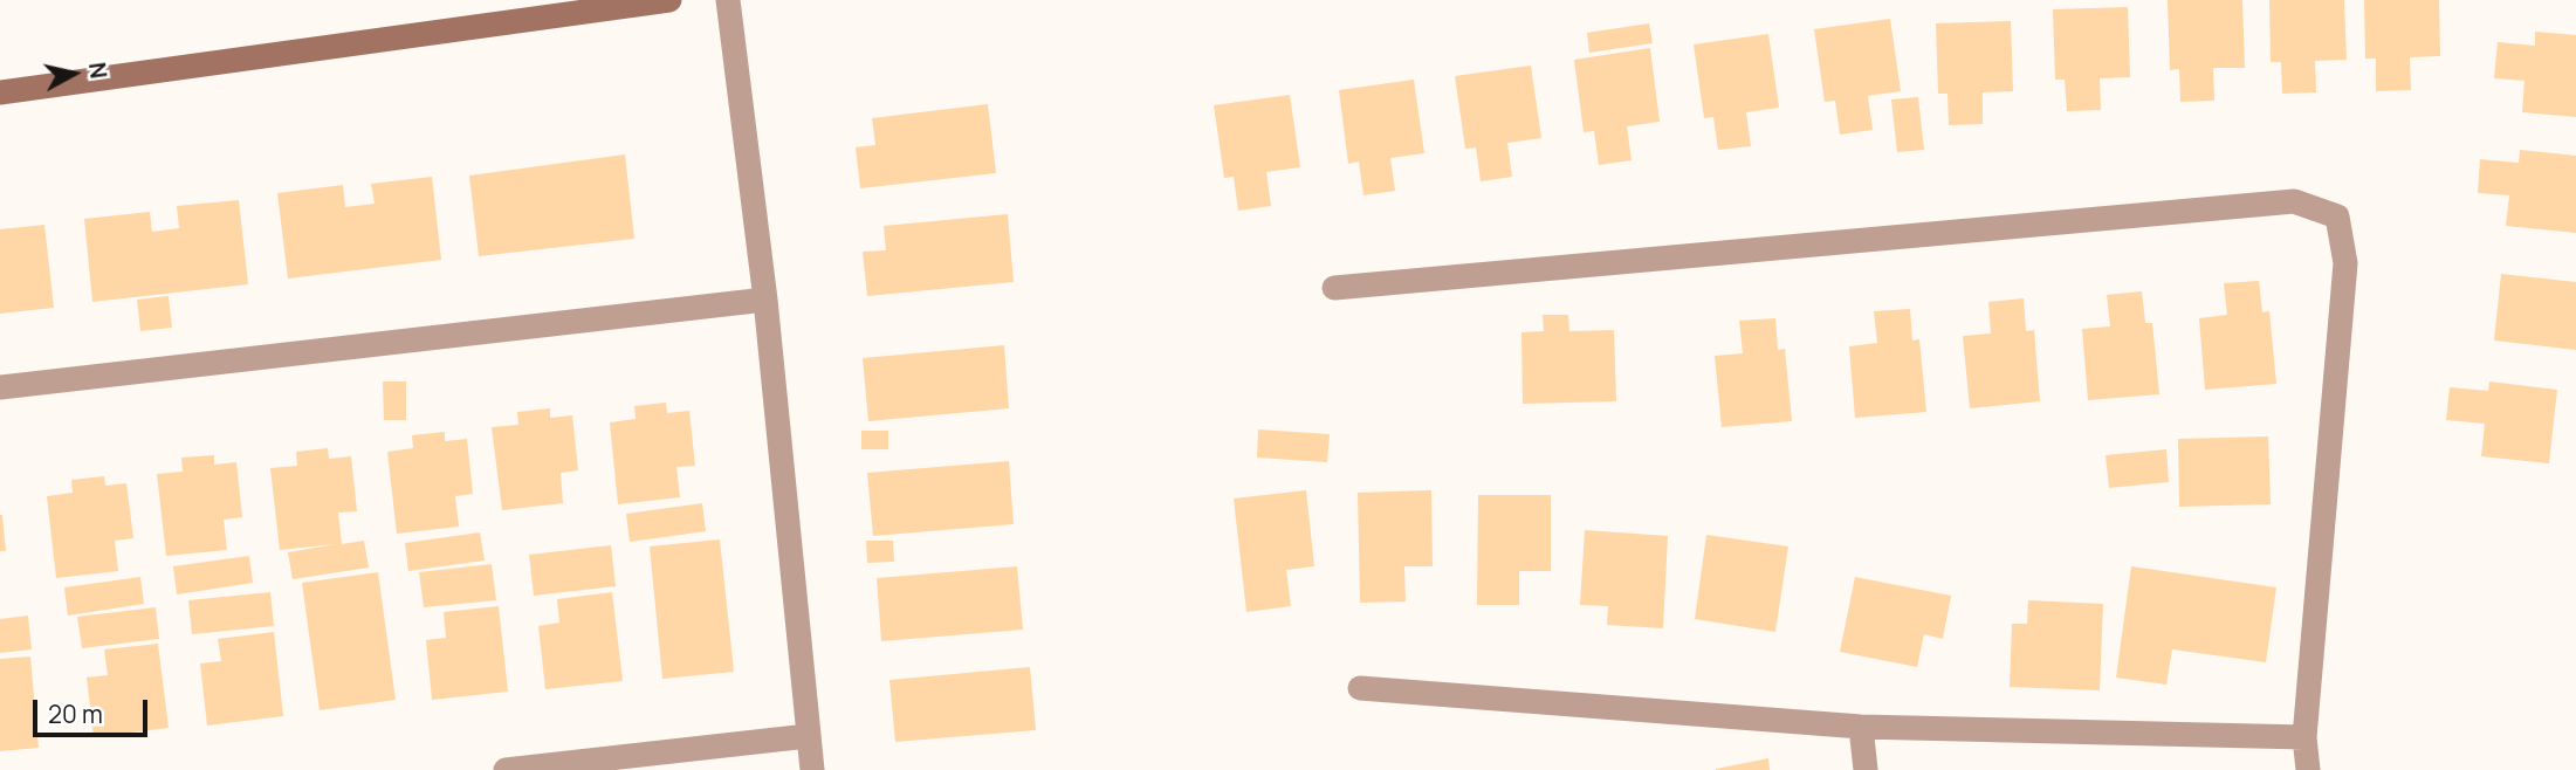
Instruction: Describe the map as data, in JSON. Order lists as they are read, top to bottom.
{
  "scale_bar": "20 m",
  "north": "right"
}
